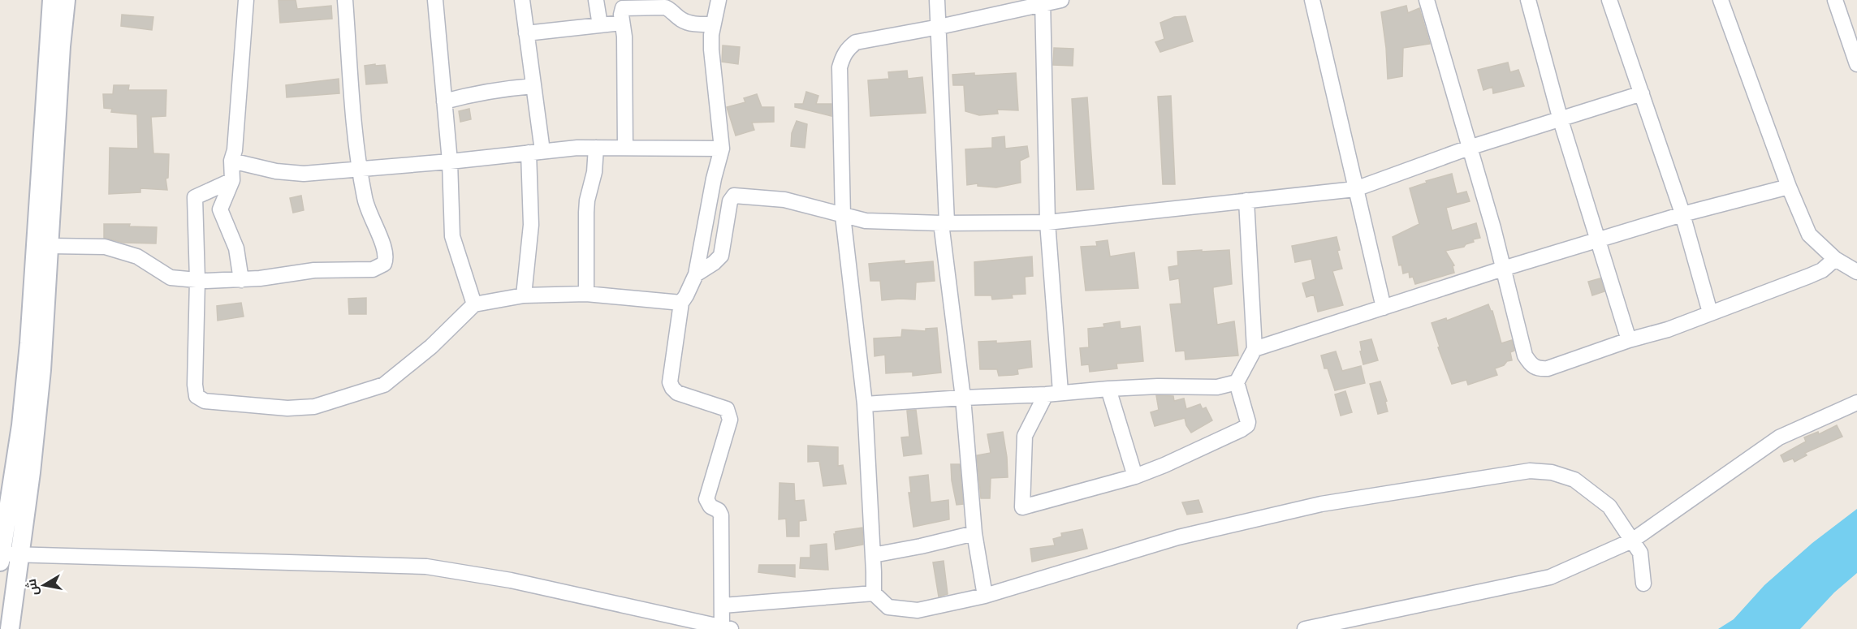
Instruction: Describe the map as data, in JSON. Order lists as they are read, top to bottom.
{
  "north": "left"
}
